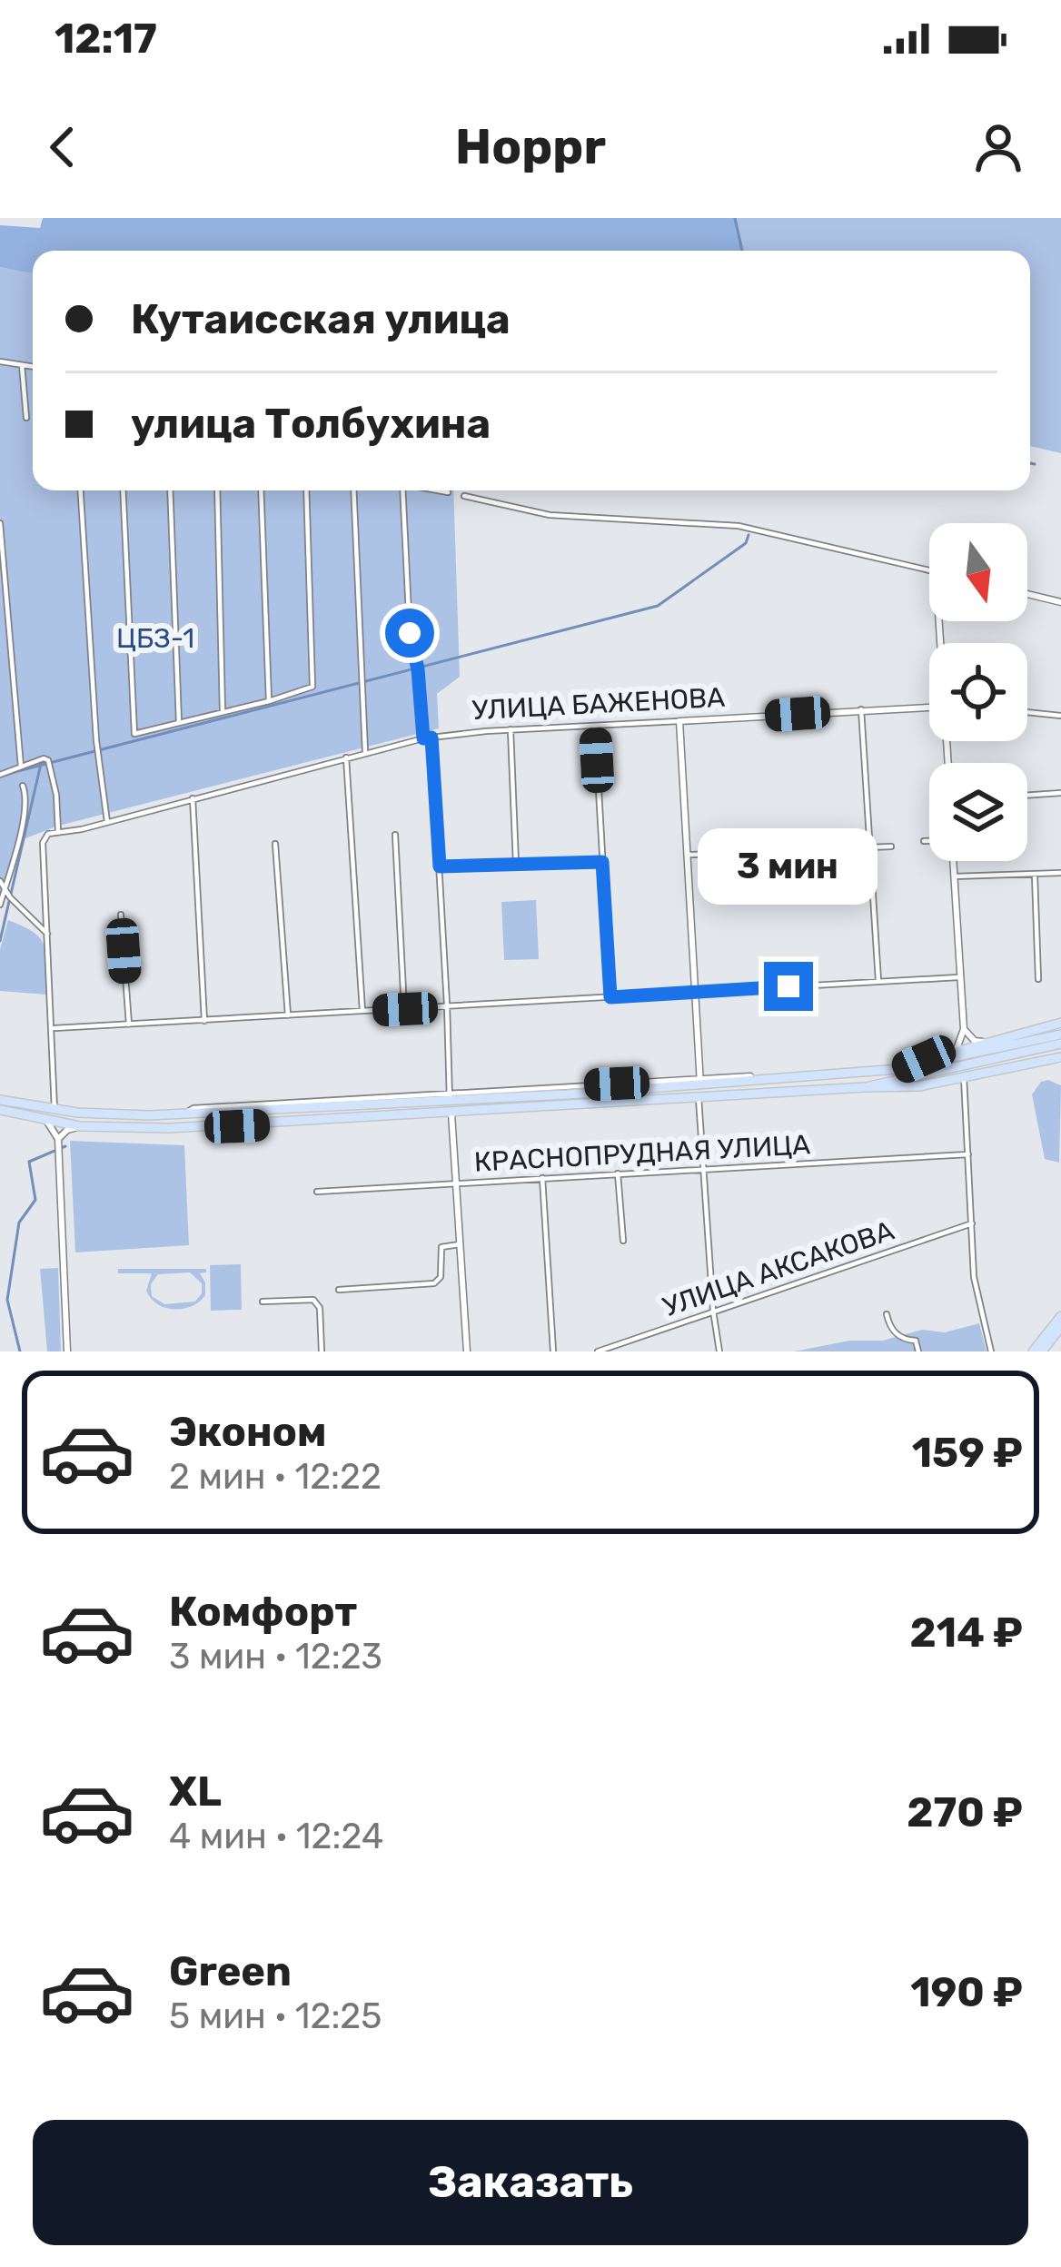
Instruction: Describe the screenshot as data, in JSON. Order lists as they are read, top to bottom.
{
  "streets": {
    "street": ["УЛИЦА БАЖЕНОВА", "КРАСНОПРУДНАЯ УЛИЦА", "УЛИЦА АКСАКОВА"]
  },
  "parks": ["ЦБЗ-1"],
  "north": "bottom",
  "page": {
    "status": "12:17",
    "header": "Hoppr",
    "banner": ["Кутаисская улица", "улица Толбухина"],
    "bubble": "3 мин",
    "list": [
      {
        "name": "Эконом",
        "note": "2 мин · 12:22",
        "value": "159 ₽"
      },
      {
        "name": "Комфорт",
        "note": "3 мин · 12:23",
        "value": "214 ₽"
      },
      {
        "name": "XL",
        "note": "4 мин · 12:24",
        "value": "270 ₽"
      },
      {
        "name": "Green",
        "note": "5 мин · 12:25",
        "value": "190 ₽"
      }
    ],
    "buttons": "Заказать"
  }
}
